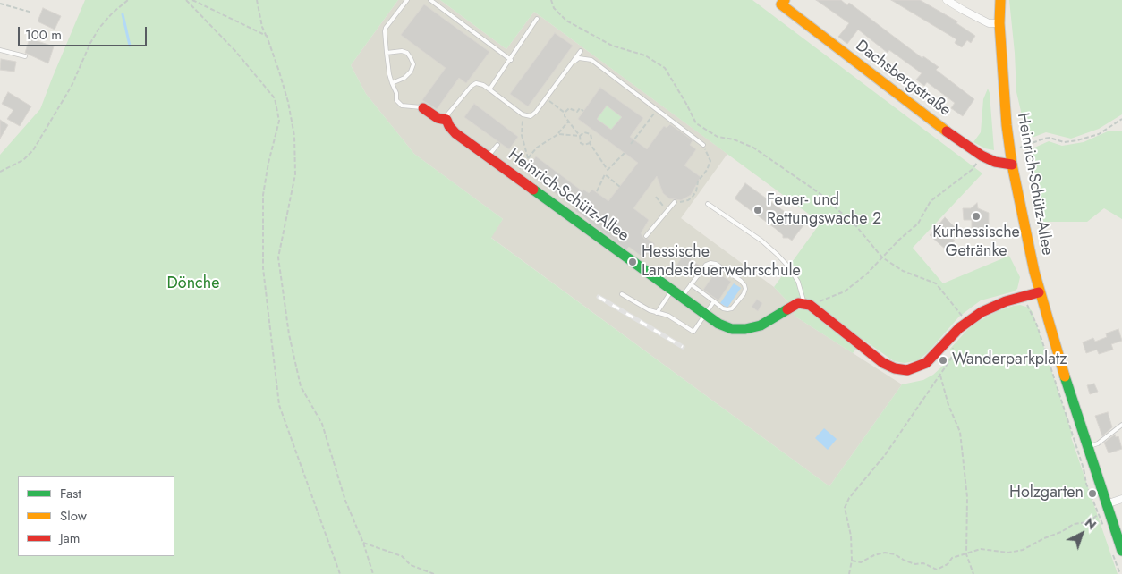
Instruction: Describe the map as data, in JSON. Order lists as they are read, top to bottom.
{
  "streets": {
    "street": ["Dachsbergstraße", "Heinrich-Schütz-Allee"]
  },
  "crossings": [
    ["Dachsbergstraße", "Heinrich-Schütz-Allee"]
  ],
  "parks": ["Dönche"],
  "places": [
    "Feuer- und Rettungswache 2",
    "Kurhessische Getränke",
    "Hessische Landesfeuerwehrschule",
    "Wanderparkplatz",
    "Holzgarten"
  ],
  "legend": ["Fast", "Slow", "Jam"],
  "scale_bar": "100 m",
  "north": "top right"
}
